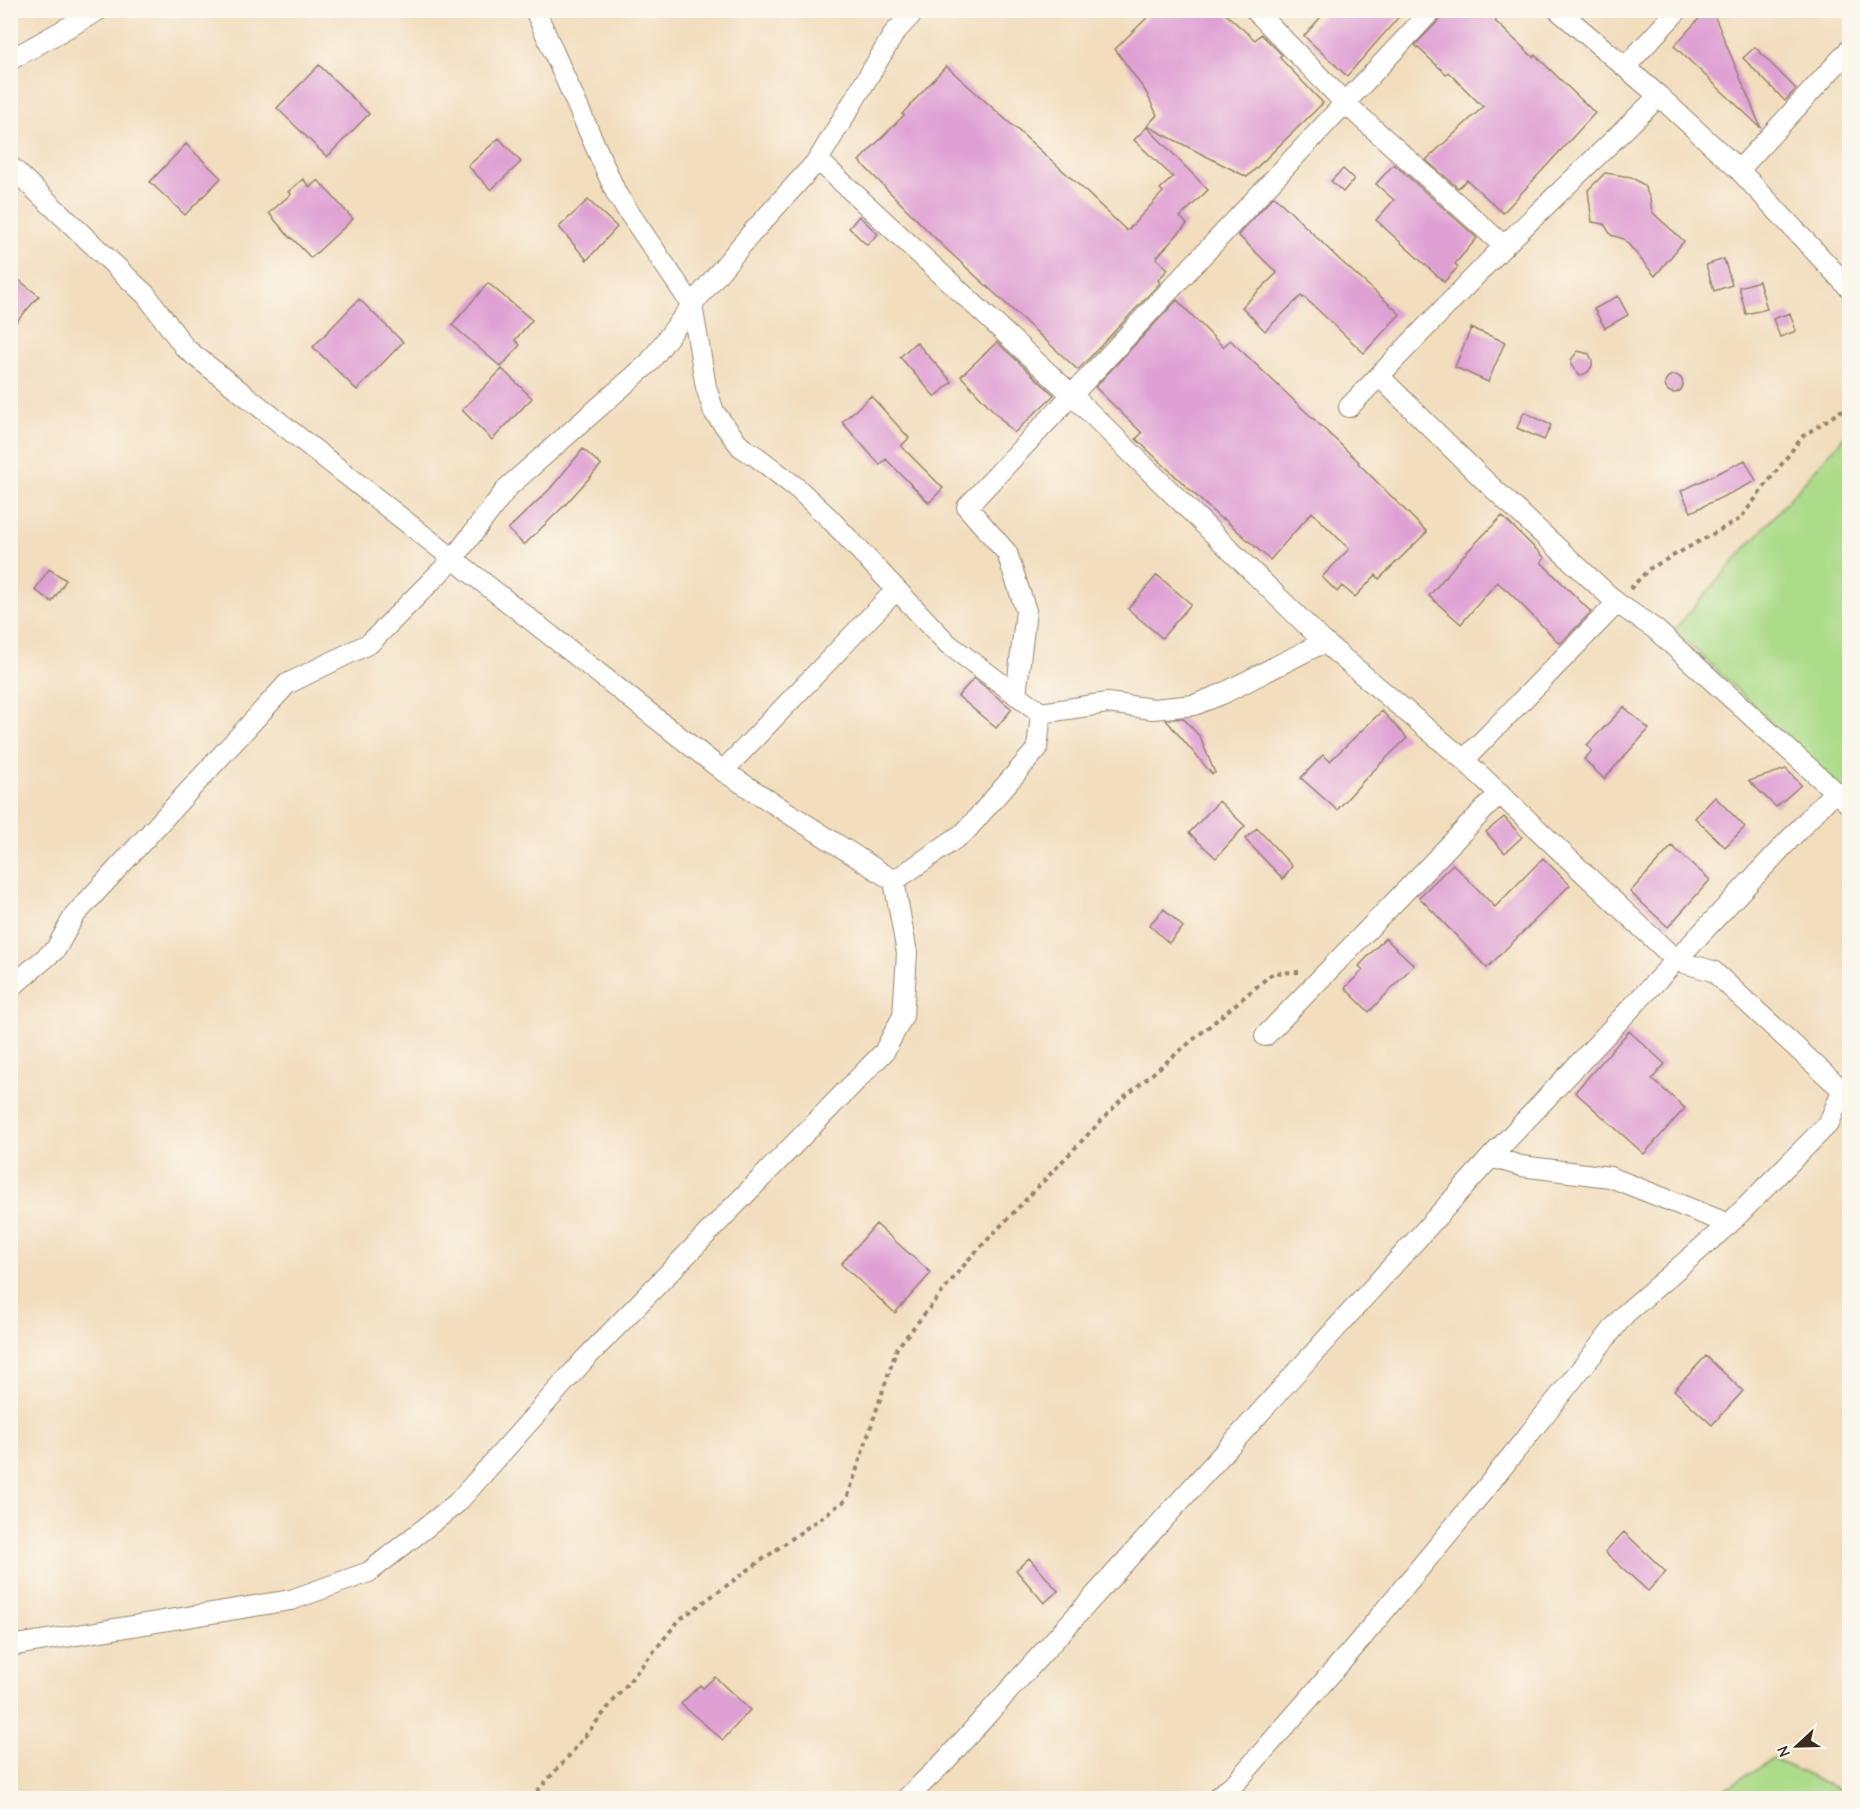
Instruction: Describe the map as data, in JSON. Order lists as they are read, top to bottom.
{
  "north": "left"
}
